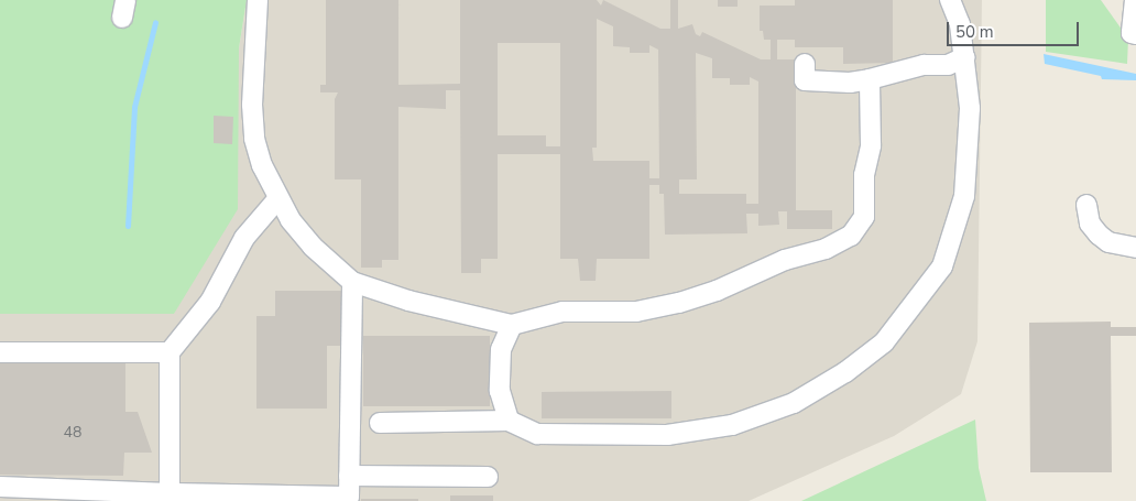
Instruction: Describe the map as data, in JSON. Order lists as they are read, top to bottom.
{
  "house_numbers": ["48"],
  "scale_bar": "50 m"
}
